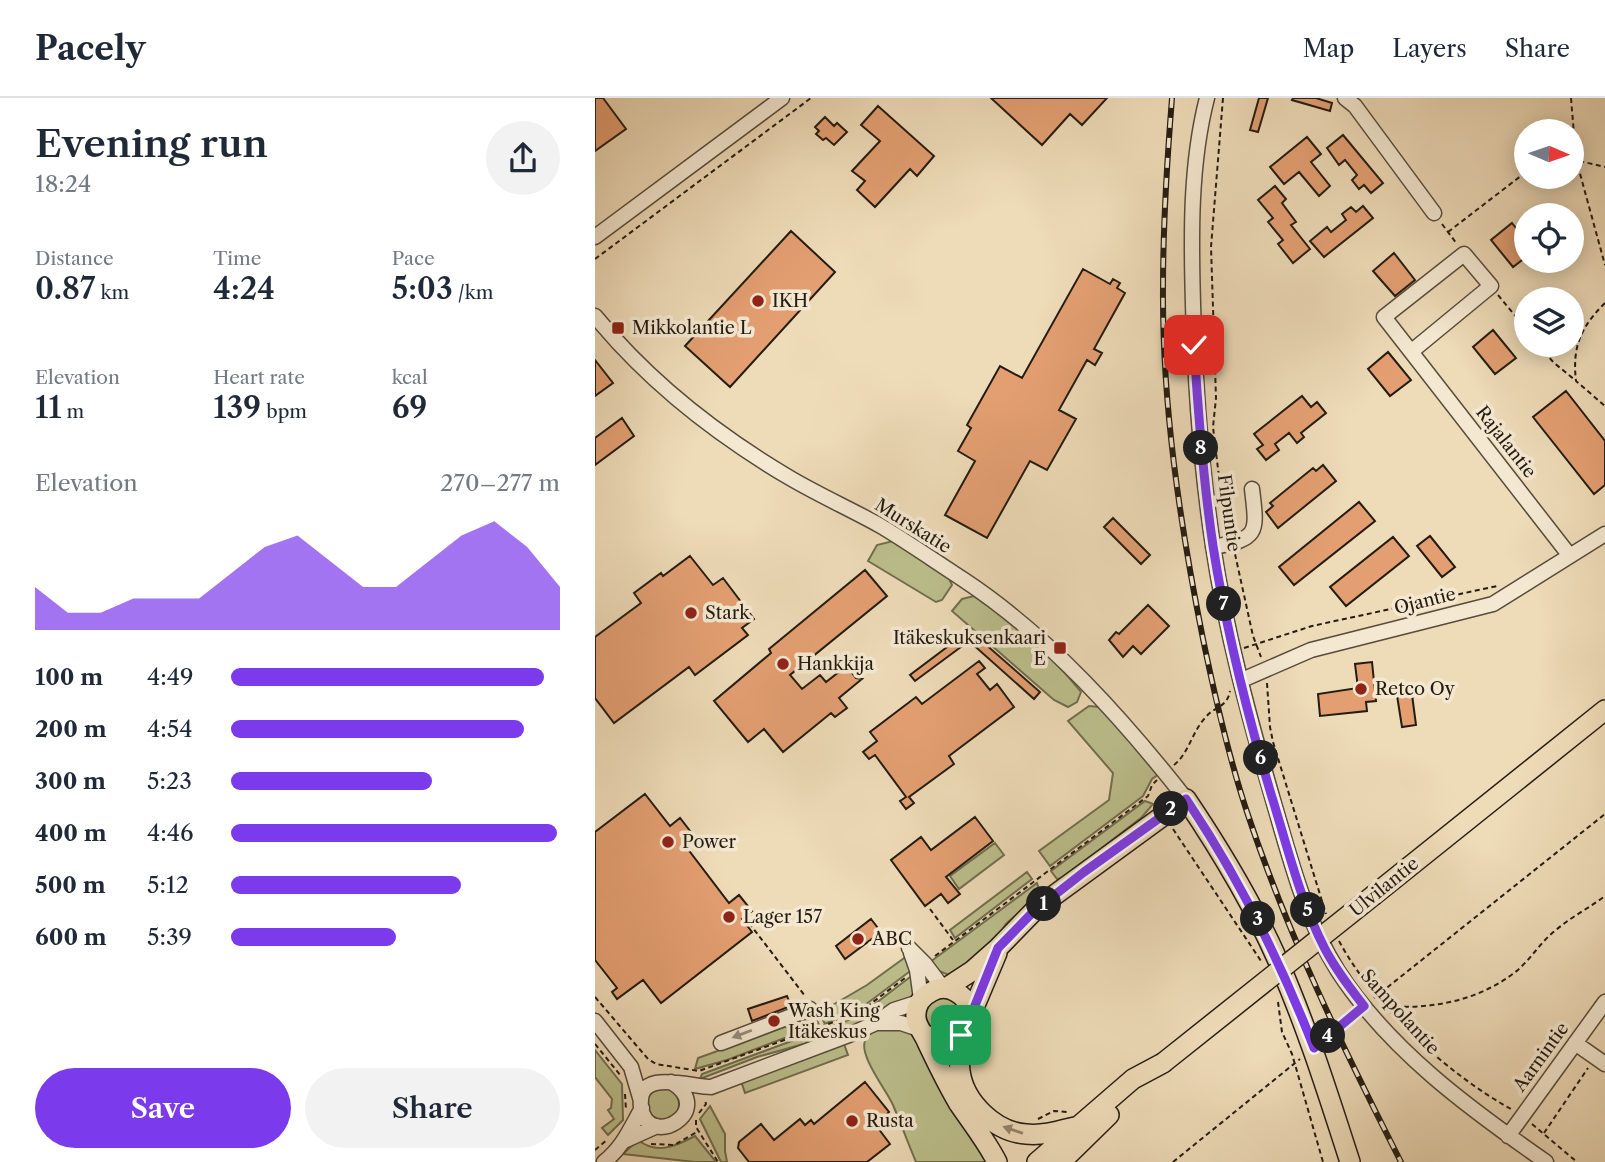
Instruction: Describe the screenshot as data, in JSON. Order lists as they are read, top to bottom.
{
  "streets": {
    "main road": ["Ulvilantie"],
    "street": [
      "Rajalantie",
      "Filpuntie",
      "Murskatie",
      "Ojantie",
      "Sampolantie",
      "Aarnintie"
    ]
  },
  "crossings": [
    ["Rajalantie", "Ojantie"],
    ["Filpuntie", "Ojantie"],
    ["Filpuntie", "Sampolantie"],
    ["Ojantie", "Sampolantie"],
    ["Sampolantie", "Aarnintie"]
  ],
  "places": {
    "other": [
      "IKH",
      "Stark",
      "Hankkija",
      "Retco Oy",
      "Power",
      "Lager 157",
      "ABC",
      "Wash King Itäkeskus",
      "Rusta"
    ],
    "transit": ["Mikkolantie L", "Itäkeskuksenkaari E"]
  },
  "north": "right",
  "page": {
    "header": "Pacely",
    "nav": ["Map", "Layers", "Share"],
    "heading": ["Evening run", "18:24"],
    "stats": [
      ["Distance", "0.87 km"],
      ["Time", "4:24"],
      ["Pace", "5:03 /km"],
      ["Elevation", "11 m"],
      ["Heart rate", "139 bpm"],
      ["kcal", "69"]
    ],
    "pins": [
      "8",
      "7",
      "6",
      "2",
      "1",
      "5",
      "3",
      "4"
    ],
    "chart": ["Elevation", "270–277 m"],
    "list": [
      {
        "name": "100 m",
        "note": "4:49"
      },
      {
        "name": "200 m",
        "note": "4:54"
      },
      {
        "name": "300 m",
        "note": "5:23"
      },
      {
        "name": "400 m",
        "note": "4:46"
      },
      {
        "name": "500 m",
        "note": "5:12"
      },
      {
        "name": "600 m",
        "note": "5:39"
      }
    ],
    "buttons": ["Save", "Share"]
  }
}
